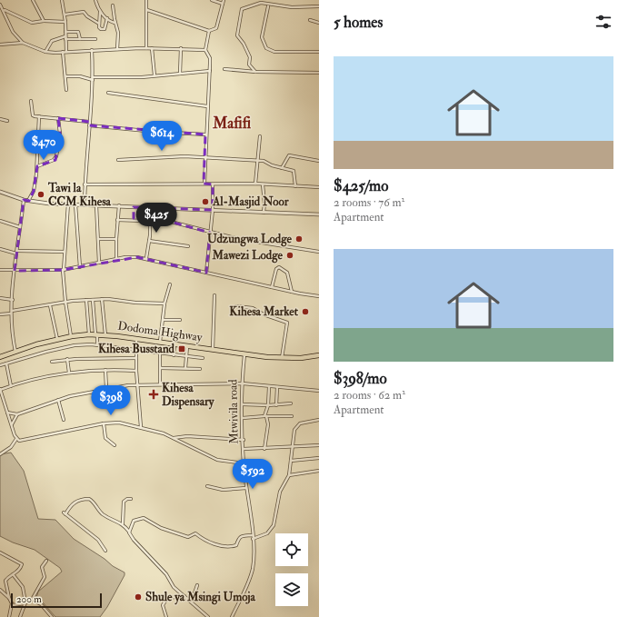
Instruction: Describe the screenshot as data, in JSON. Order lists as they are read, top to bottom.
{
  "streets": {
    "highway": ["Dodoma Highway"],
    "street": ["Mtwivila road"]
  },
  "crossings": [
    ["Dodoma Highway", "Mtwivila road"]
  ],
  "districts": ["Mafifi"],
  "places": {
    "other": [
      "Tawi la CCM Kihesa",
      "Al-Masjid Noor",
      "Udzungwa Lodge",
      "Mawezi Lodge",
      "Kihesa Market",
      "Shule ya Msingi Umoja"
    ],
    "transit": ["Kihesa Busstand"],
    "health": ["Kihesa Dispensary"]
  },
  "scale_bar": "200 m",
  "page": {
    "heading": "5 homes",
    "list": [
      {
        "name": "$425/mo",
        "note": "2 rooms · 76 m² · Apartment"
      },
      {
        "name": "$398/mo",
        "note": "2 rooms · 62 m² · Apartment"
      }
    ],
    "price": [
      "$614",
      "$470",
      "$425",
      "$398",
      "$592"
    ],
    "scale": "200 m"
  }
}
